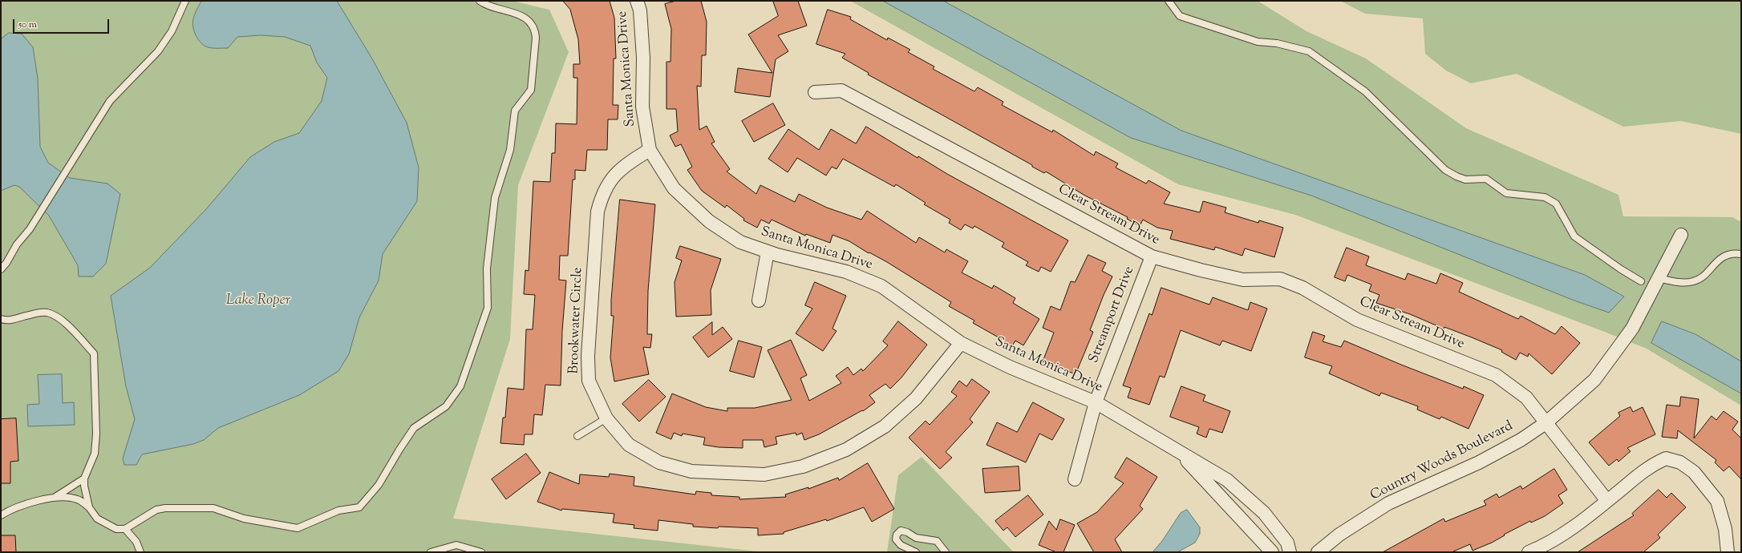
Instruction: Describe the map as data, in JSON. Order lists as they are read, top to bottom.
{
  "streets": {
    "street": [
      "Santa Monica Drive",
      "Clear Stream Drive",
      "Streamport Drive",
      "Brookwater Circle",
      "Country Woods Boulevard"
    ]
  },
  "crossings": [
    ["Santa Monica Drive", "Streamport Drive"],
    ["Santa Monica Drive", "Brookwater Circle"],
    ["Clear Stream Drive", "Streamport Drive"],
    ["Clear Stream Drive", "Country Woods Boulevard"]
  ],
  "water": ["Lake Roper"],
  "scale_bar": "50 m"
}
